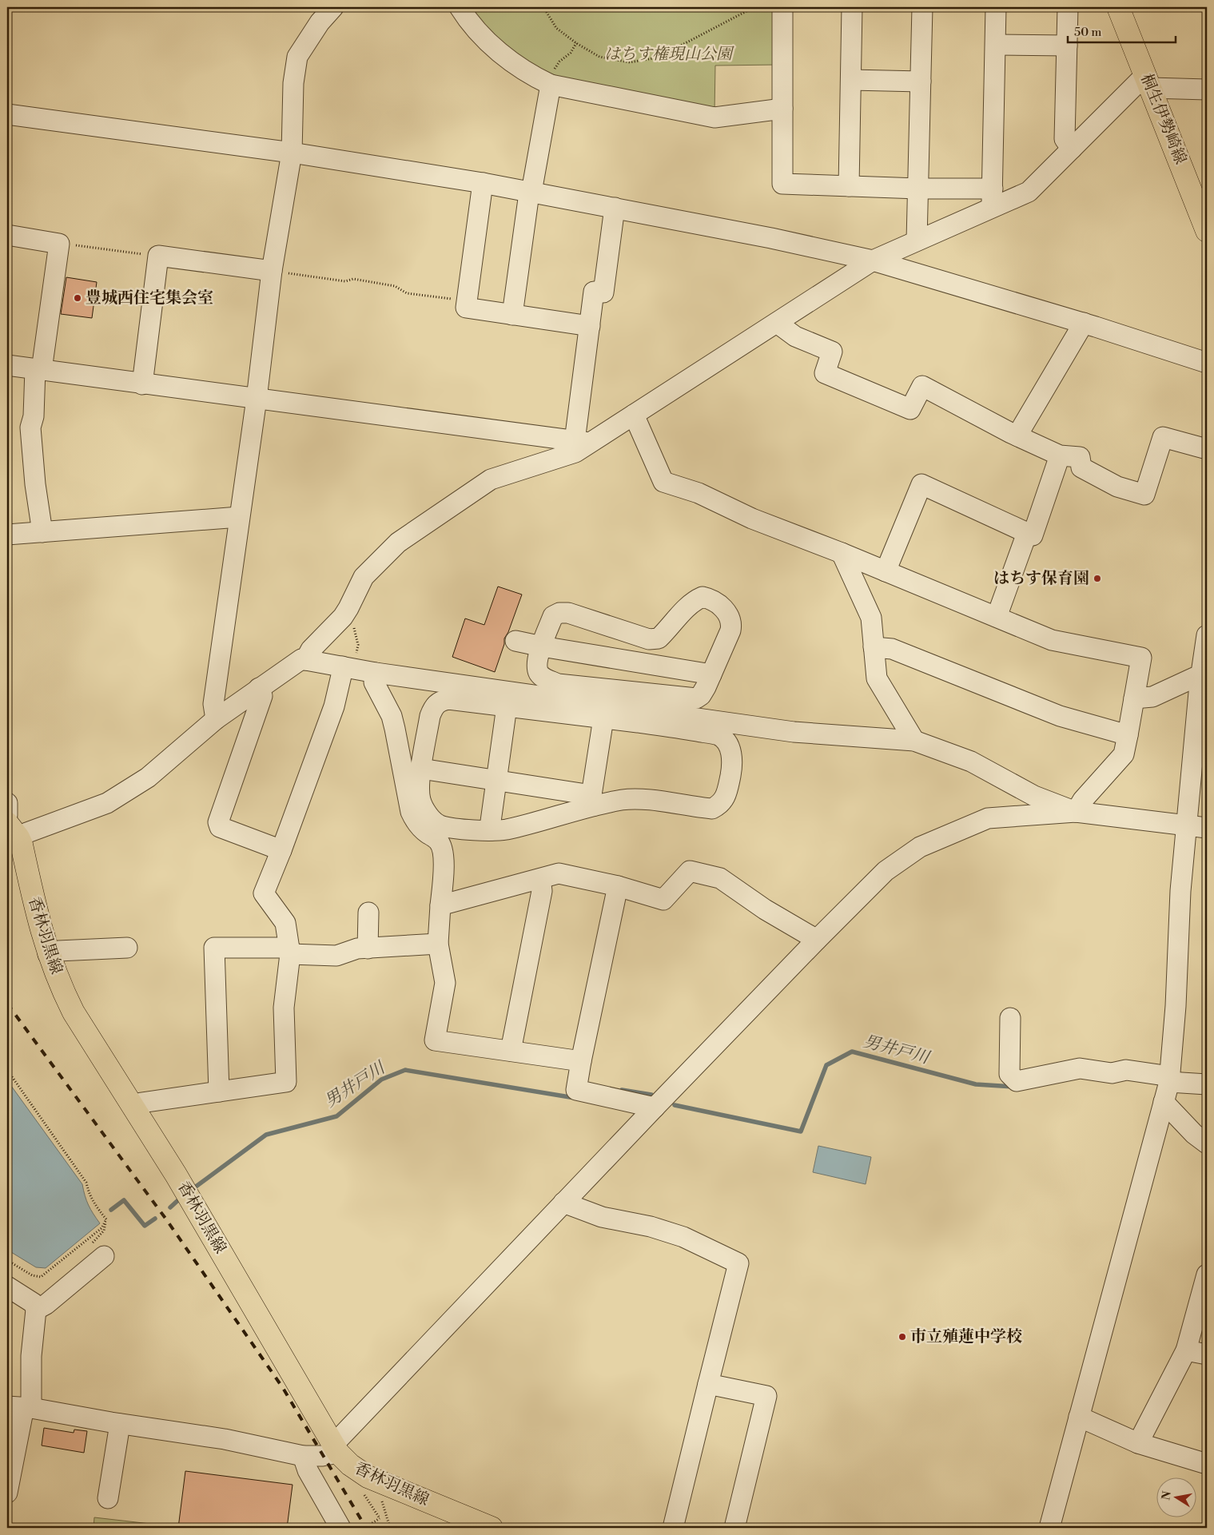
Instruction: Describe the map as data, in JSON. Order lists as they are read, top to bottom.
{
  "streets": {
    "main road": ["桐生伊勢崎線", "香林羽黒線"]
  },
  "water": ["男井戸川"],
  "parks": ["はちす権現山公園"],
  "places": ["豊城西住宅集会室", "はちす保育園", "市立殖蓮中学校"],
  "scale_bar": "50 m",
  "north": "left"
}
